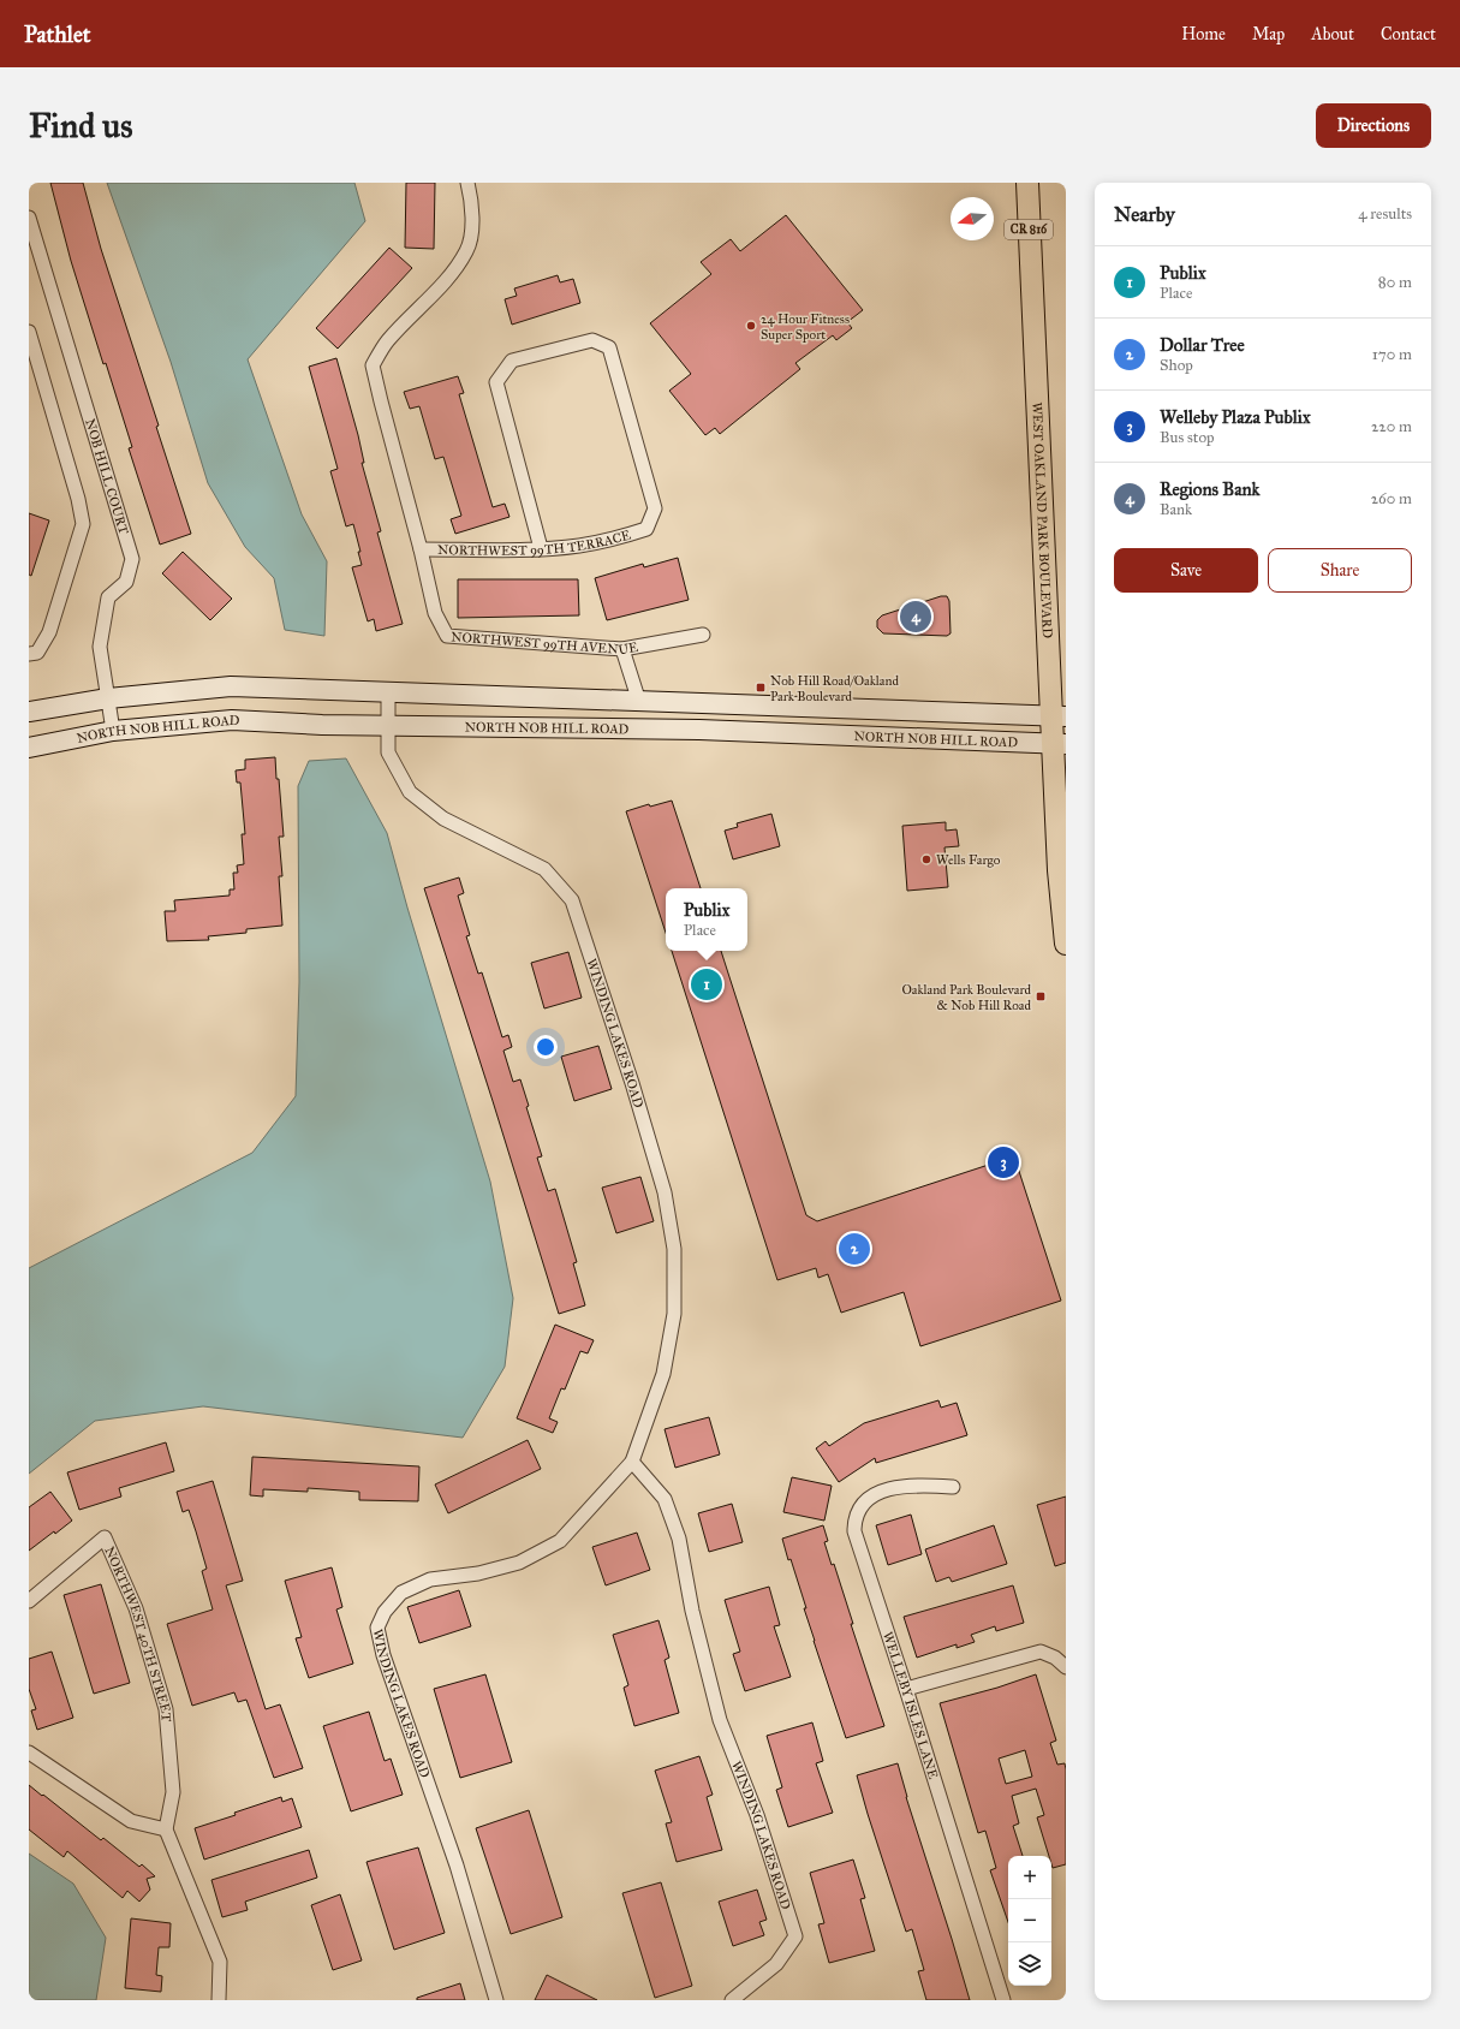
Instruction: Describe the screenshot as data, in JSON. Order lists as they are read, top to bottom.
{
  "streets": {
    "main road": ["CR 816", "WEST OAKLAND PARK BOULEVARD", "NORTH NOB HILL ROAD"],
    "street": [
      "NOB HILL COURT",
      "NORTHWEST 99TH TERRACE",
      "NORTHWEST 99TH AVENUE",
      "WINDING LAKES ROAD",
      "NORTHWEST 40TH STREET",
      "WELLEBY ISLES LANE"
    ]
  },
  "crossings": [
    ["NOB HILL COURT", "NORTH NOB HILL ROAD"],
    ["WEST OAKLAND PARK BOULEVARD", "NORTH NOB HILL ROAD"],
    ["NORTHWEST 99TH TERRACE", "NORTHWEST 99TH AVENUE"],
    ["NORTH NOB HILL ROAD", "WINDING LAKES ROAD"]
  ],
  "places": {
    "other": ["24 Hour Fitness Super Sport", "Wells Fargo"],
    "transit": ["Nob Hill Road/Oakland Park Boulevard", "Oakland Park Boulevard & Nob Hill Road"]
  },
  "north": "left",
  "page": {
    "header": "Pathlet",
    "nav": [
      "Home",
      "Map",
      "About",
      "Contact"
    ],
    "buttons": [
      "Directions",
      ["Save", "Share"]
    ],
    "title": "Find us",
    "heading": ["Nearby", "4 results"],
    "list": [
      {
        "mark": "1",
        "name": "Publix",
        "note": "Place",
        "value": "80 m"
      },
      {
        "mark": "2",
        "name": "Dollar Tree",
        "note": "Shop",
        "value": "170 m"
      },
      {
        "mark": "3",
        "name": "Welleby Plaza Publix",
        "note": "Bus stop",
        "value": "220 m"
      },
      {
        "mark": "4",
        "name": "Regions Bank",
        "note": "Bank",
        "value": "260 m"
      }
    ],
    "pins": [
      "4",
      "1",
      "3",
      "2"
    ],
    "popup": ["Publix", "Place"],
    "map_buttons": ["+", "−"]
  }
}
